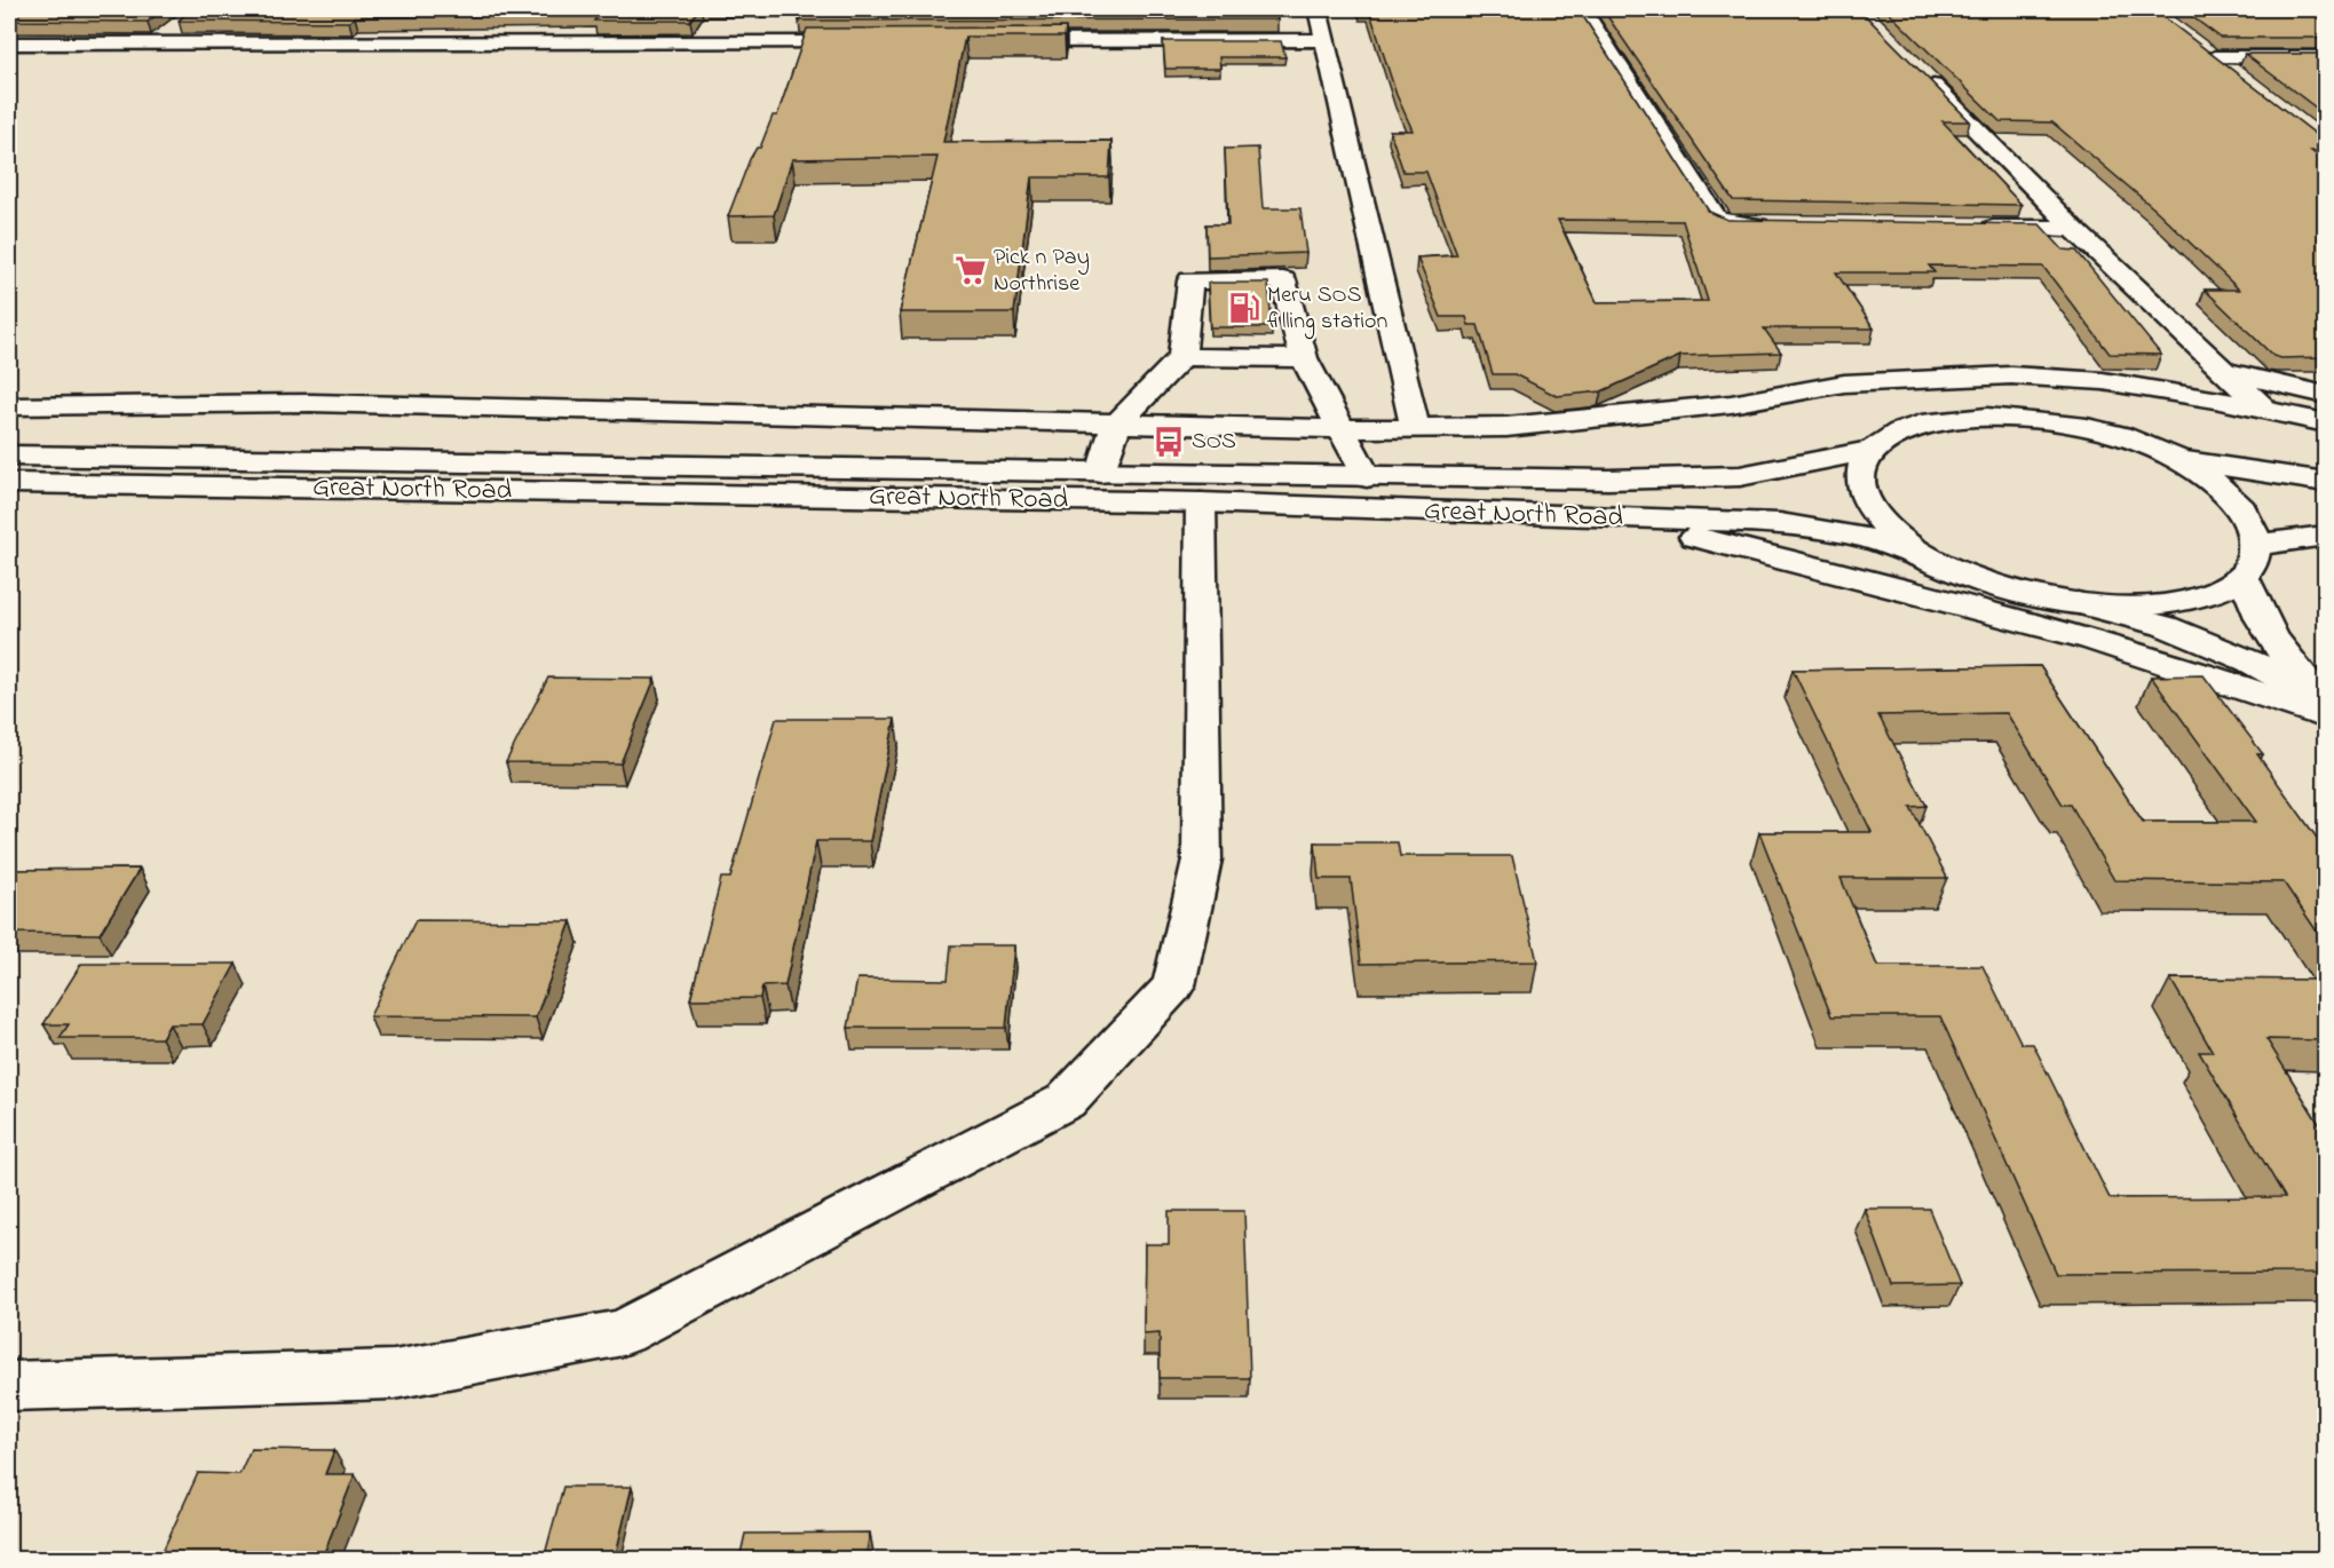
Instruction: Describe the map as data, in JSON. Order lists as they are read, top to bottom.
{
  "streets": {
    "street": ["Great North Road"]
  },
  "places": {
    "supermarket": ["Pick n Pay Northrise"],
    "fuel station": ["Meru SOS filling station"],
    "bus stop": ["SOS"]
  }
}
